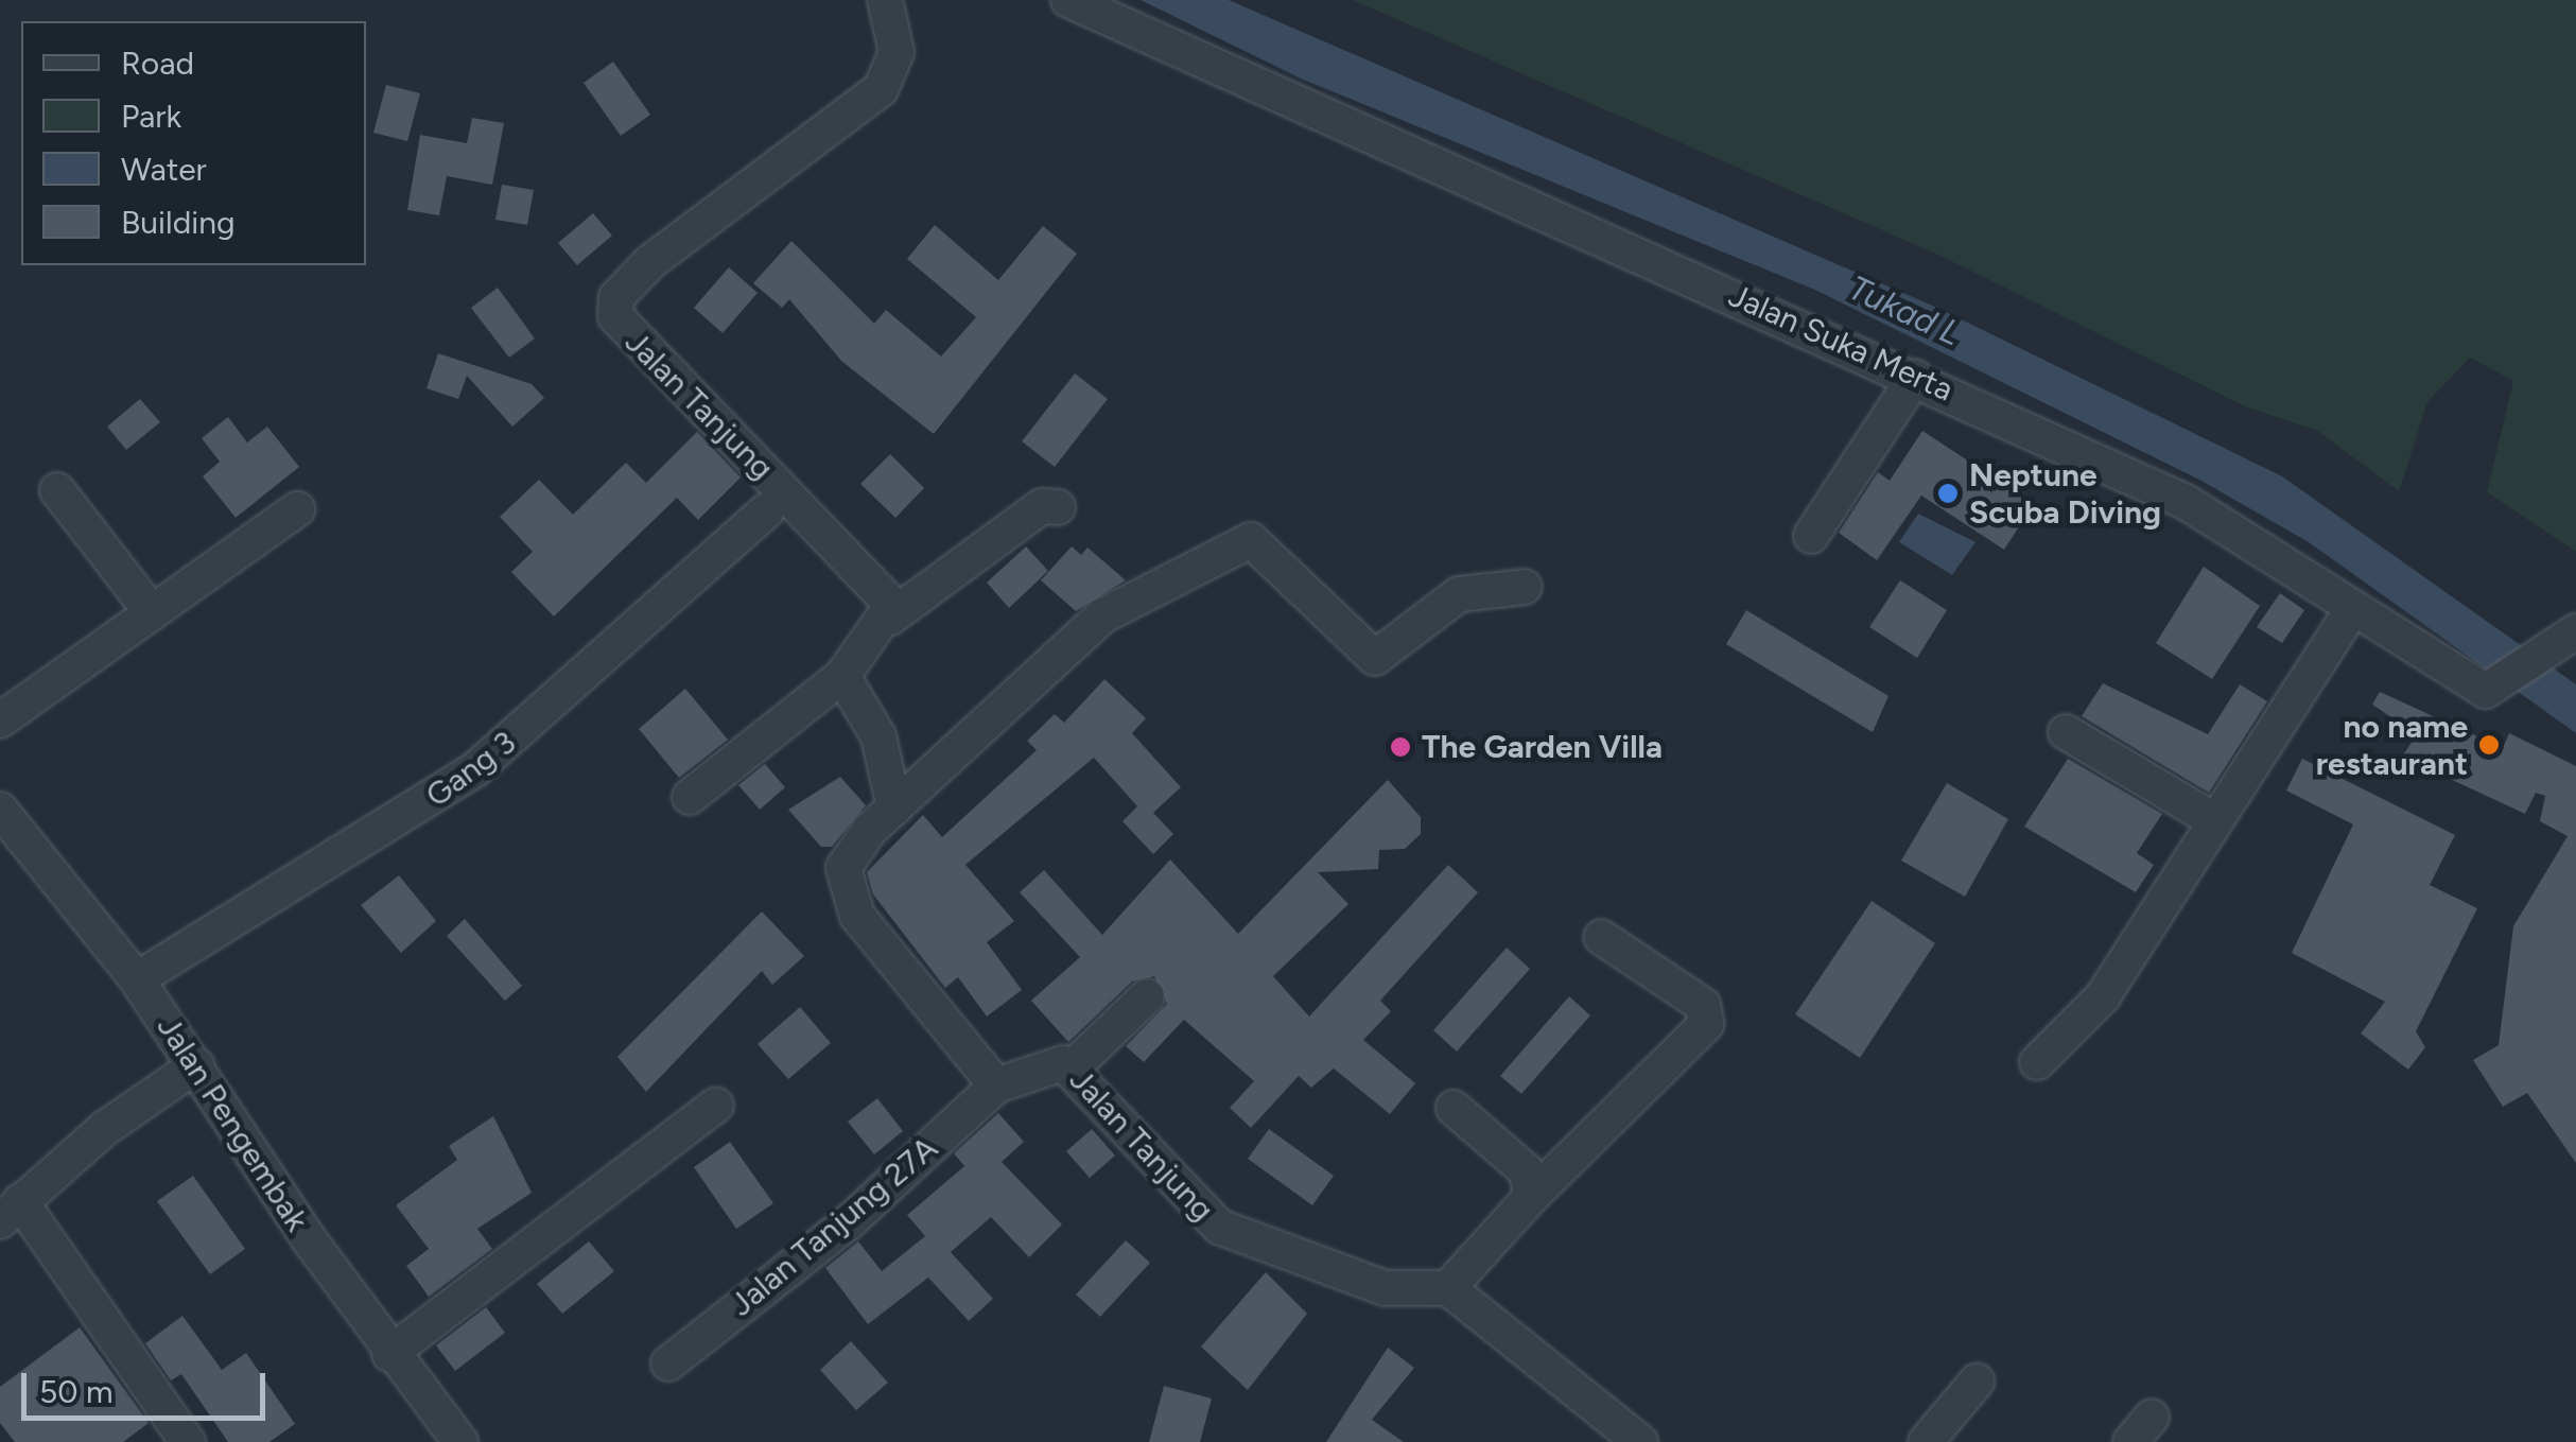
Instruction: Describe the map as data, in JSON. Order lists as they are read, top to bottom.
{
  "streets": {
    "street": [
      "Jalan Suka Merta",
      "Jalan Tanjung",
      "Gang 3",
      "Jalan Pengembak",
      "Jalan Tanjung 27A"
    ]
  },
  "crossings": [
    ["Jalan Tanjung", "Jalan Tanjung 27A"],
    ["Gang 3", "Jalan Pengembak"]
  ],
  "water": ["Tukad L"],
  "places": ["Neptune Scuba Diving", "no name restaurant", "The Garden Villa"],
  "legend": [
    "Road",
    "Park",
    "Water",
    "Building"
  ],
  "scale_bar": "50 m"
}
